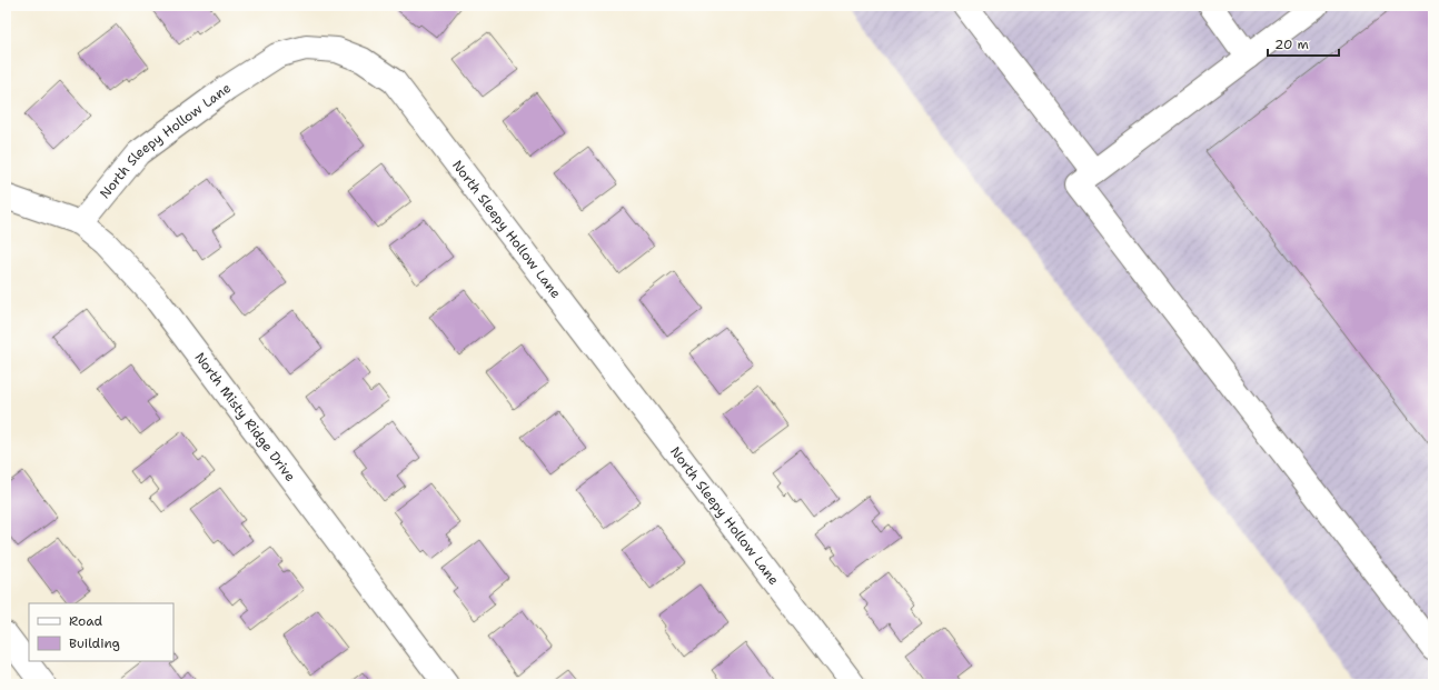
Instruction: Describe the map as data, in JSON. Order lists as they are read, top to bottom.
{
  "streets": {
    "street": ["North Sleepy Hollow Lane", "North Misty Ridge Drive"]
  },
  "crossings": [
    ["North Sleepy Hollow Lane", "North Misty Ridge Drive"]
  ],
  "legend": ["Road", "Building"],
  "scale_bar": "20 m"
}
